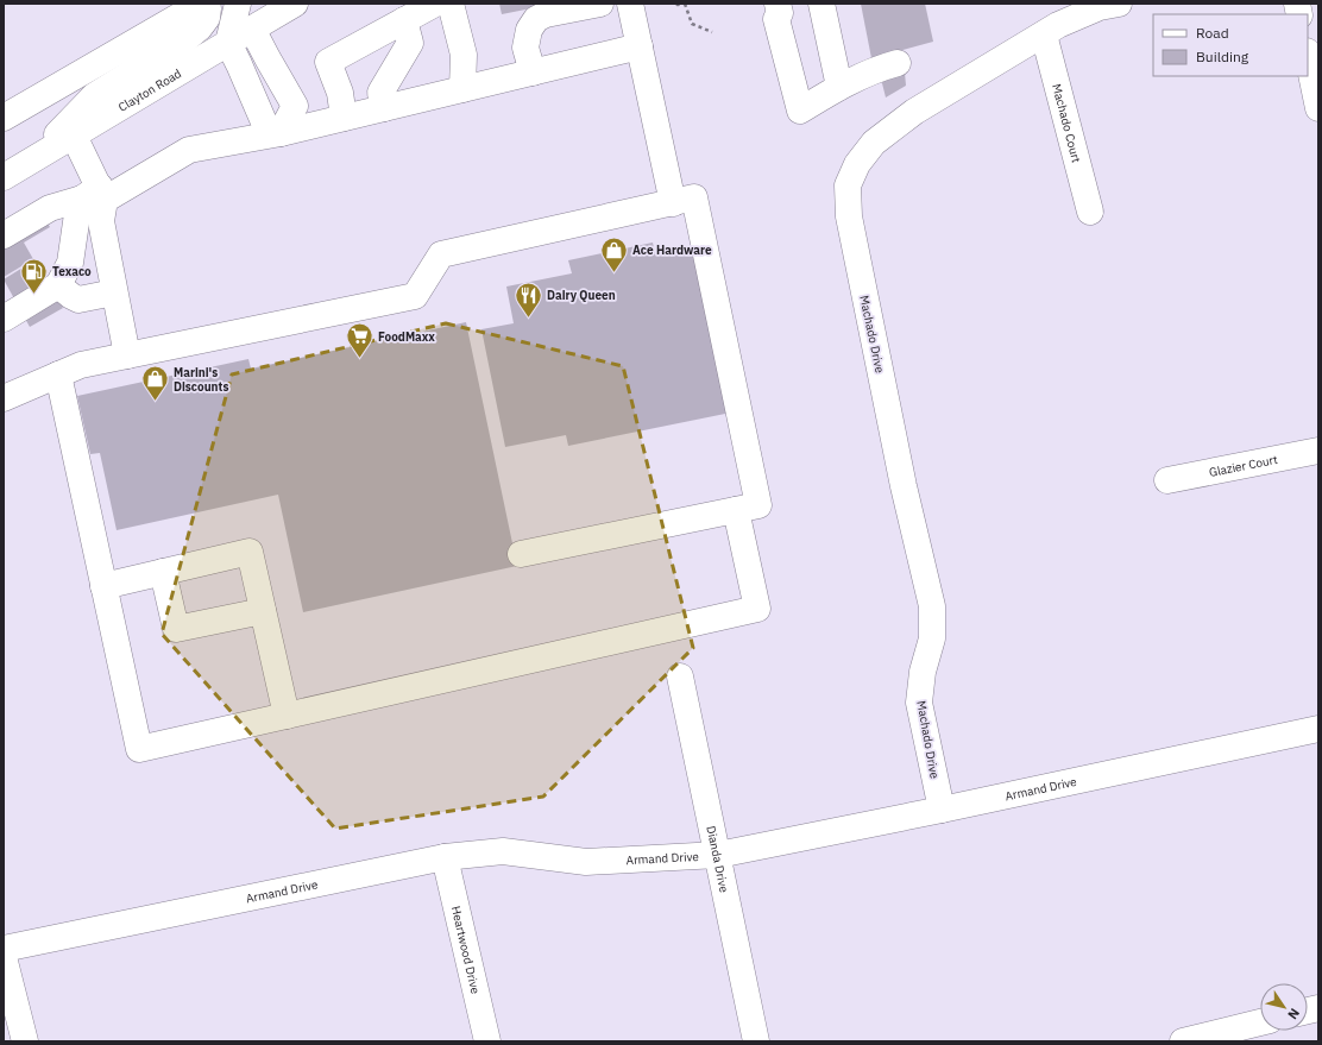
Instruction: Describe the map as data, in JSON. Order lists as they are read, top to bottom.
{
  "streets": {
    "street": [
      "Clayton Road",
      "Machado Court",
      "Machado Drive",
      "Glazier Court",
      "Armand Drive",
      "Dianda Drive",
      "Heartwood Drive"
    ]
  },
  "crossings": [
    ["Machado Court", "Machado Drive"],
    ["Machado Drive", "Armand Drive"],
    ["Armand Drive", "Dianda Drive"],
    ["Armand Drive", "Heartwood Drive"]
  ],
  "places": {
    "shop": ["Ace Hardware", "Marini's Discounts"],
    "fuel station": ["Texaco"],
    "restaurant": ["Dairy Queen"],
    "supermarket": ["FoodMaxx"]
  },
  "legend": ["Road", "Building"],
  "north": "bottom right"
}
